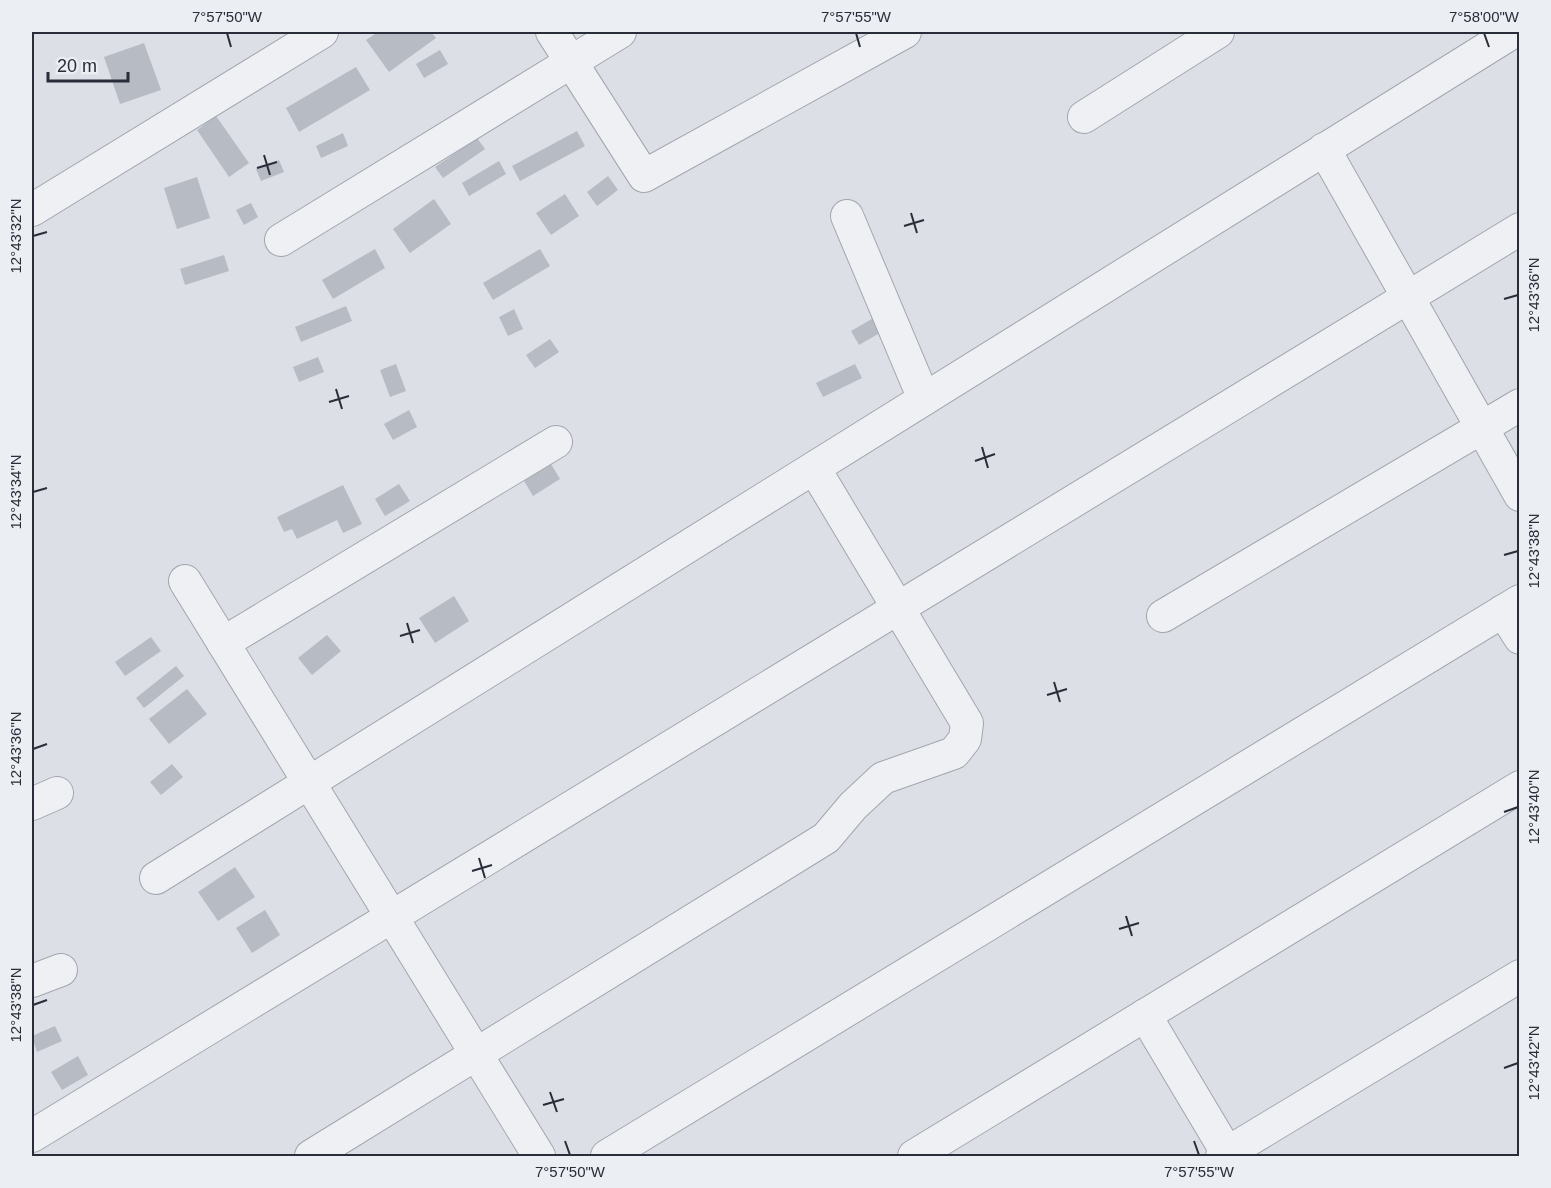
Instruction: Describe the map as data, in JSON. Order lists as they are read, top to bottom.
{
  "scale_bar": "20 m",
  "coordinates": [
    "7°57'50\"W",
    "7°57'55\"W",
    "7°58'00\"W",
    "12°43'32\"N",
    "12°43'36\"N",
    "12°43'34\"N",
    "12°43'38\"N",
    "12°43'40\"N",
    "12°43'42\"N"
  ]
}
